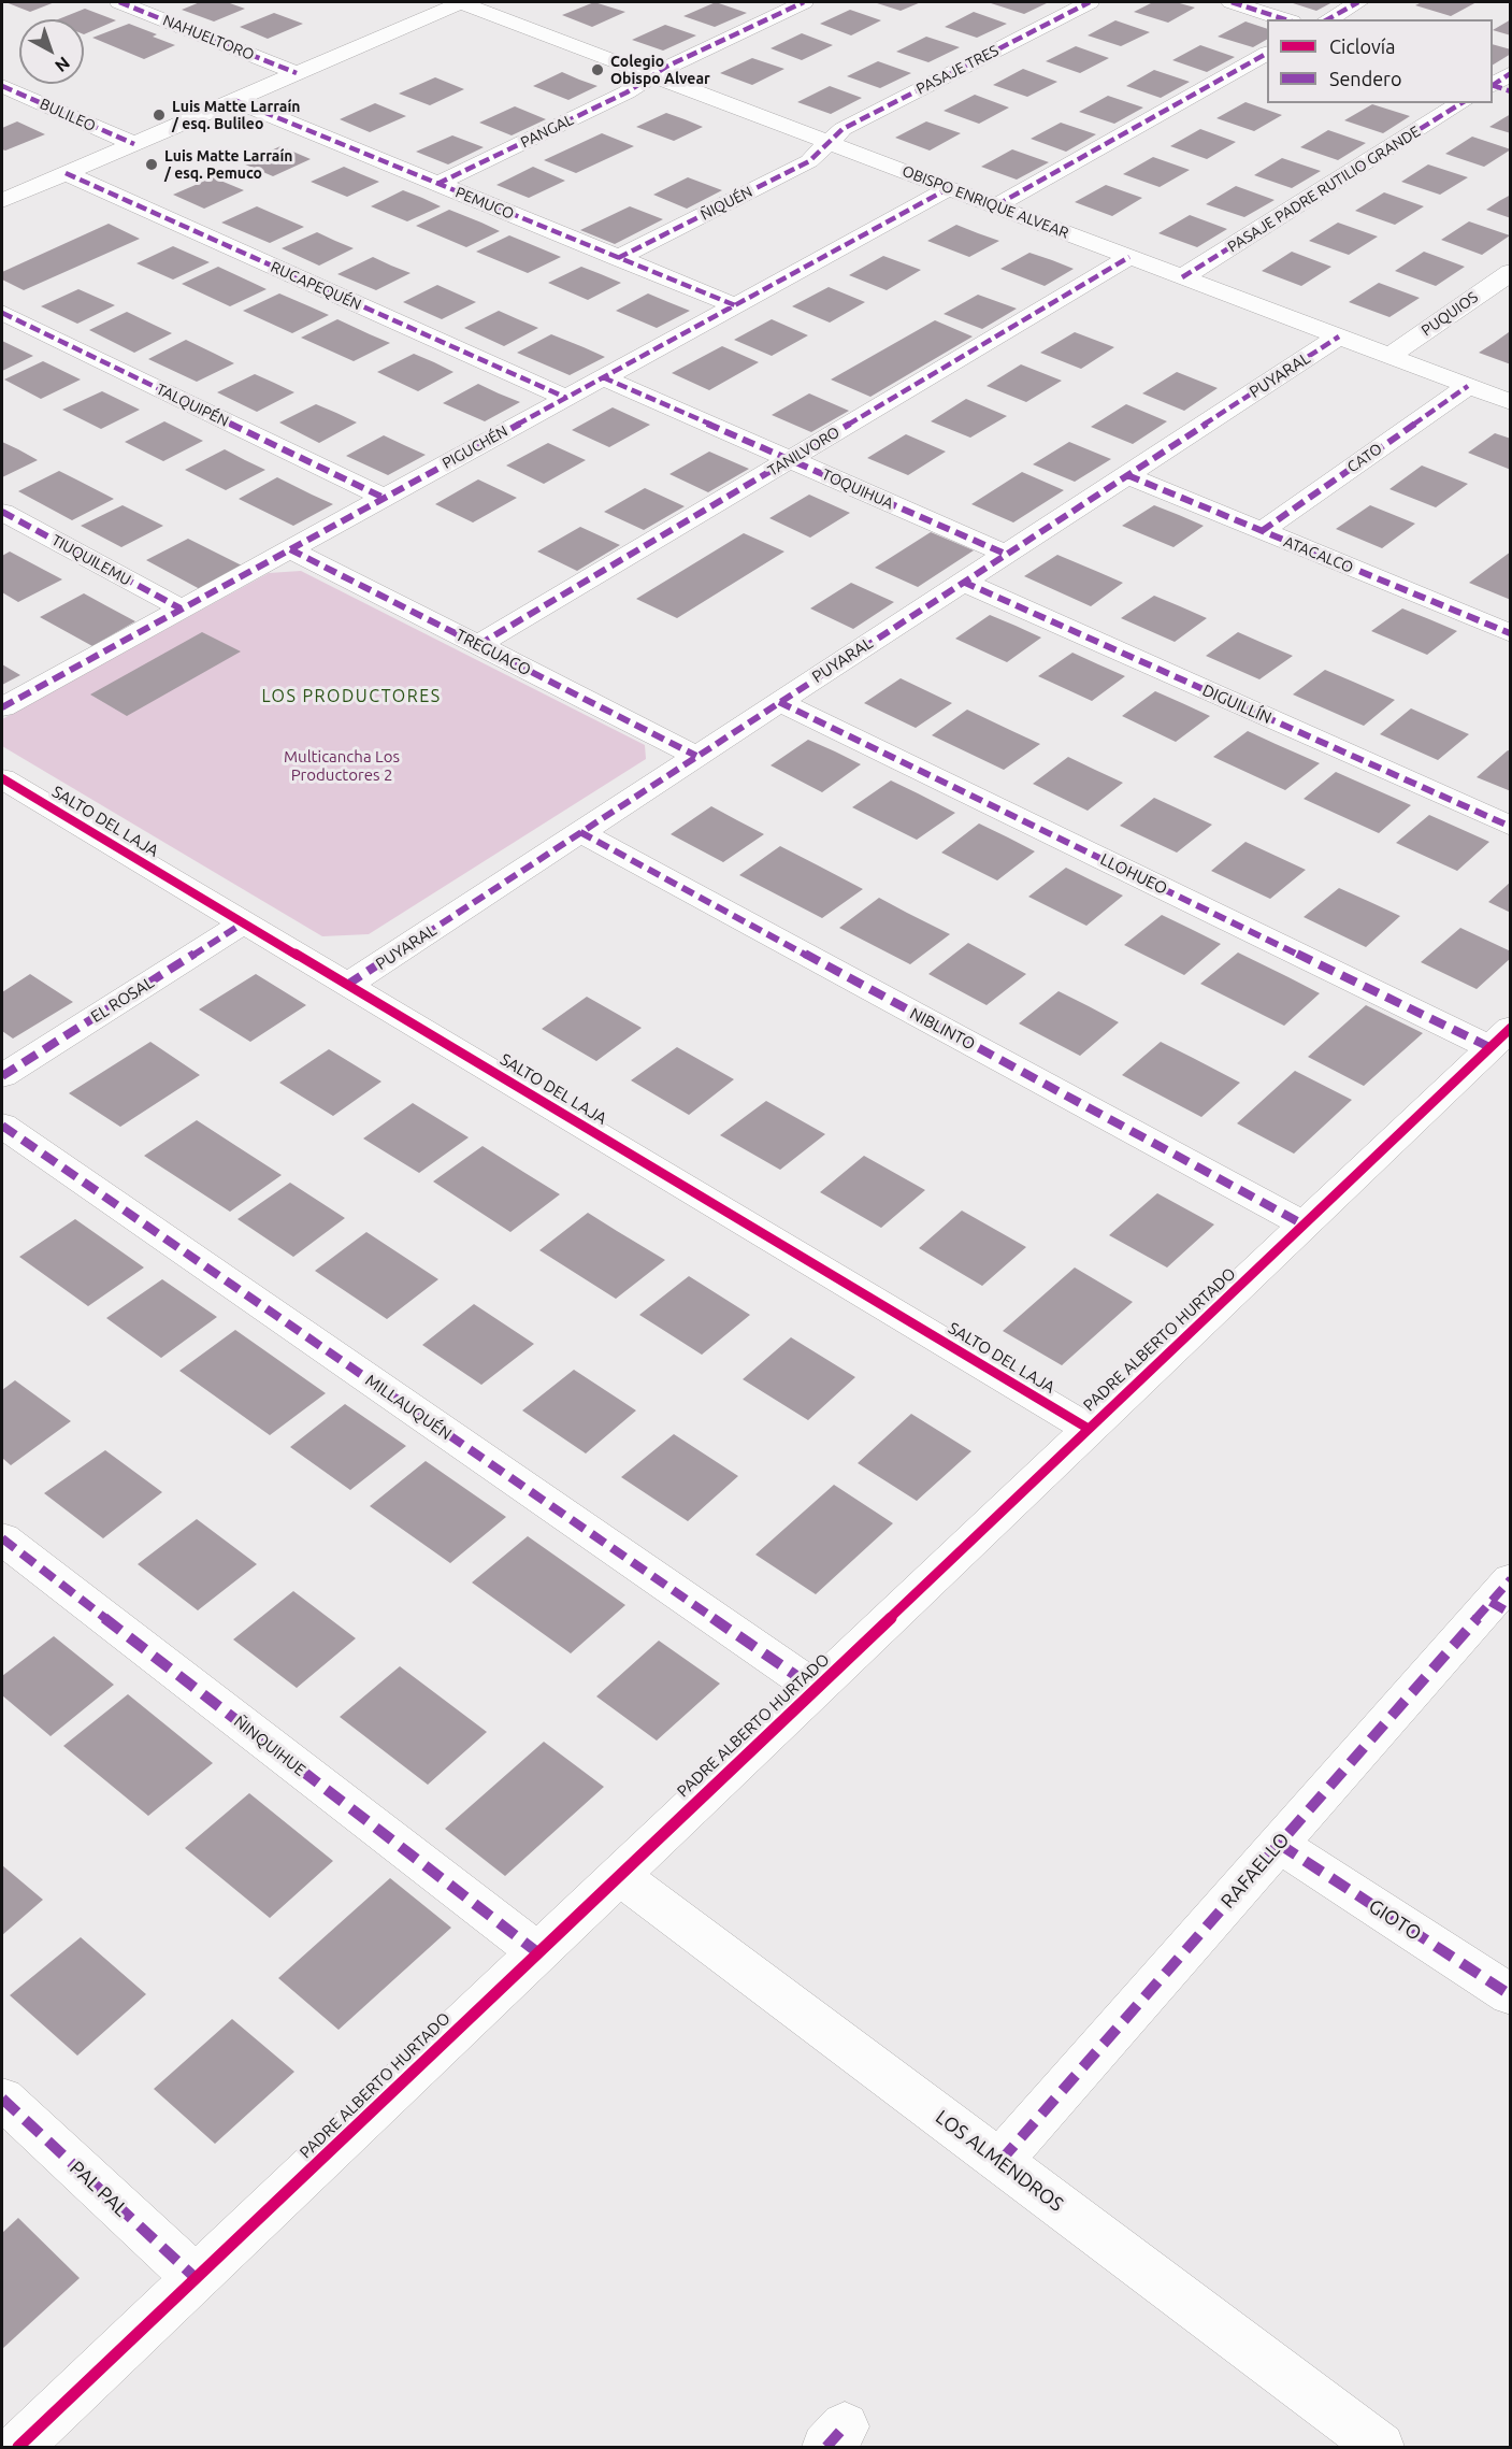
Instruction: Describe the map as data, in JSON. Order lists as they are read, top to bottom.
{
  "streets": {
    "street": [
      "NAHUELTORO",
      "PASAJE TRES",
      "BULILEO",
      "PANGAL",
      "PASAJE PADRE RUTILIO GRANDE",
      "OBISPO ENRIQUE ALVEAR",
      "PEMUCO",
      "ÑIQUÉN",
      "RUCAPEQUÉN",
      "PUQUIOS",
      "PUYARAL",
      "TALQUIPÉN",
      "PIGUCHÉN",
      "TANILVORO",
      "CATO",
      "TOQUIHUA",
      "ATACALCO",
      "TIUQUILEMU",
      "TREGUACO",
      "DIGUILLÍN",
      "SALTO DEL LAJA",
      "LLOHUEO",
      "EL ROSAL",
      "NIBLINTO",
      "PADRE ALBERTO HURTADO",
      "MILLAUQUÉN",
      "ÑINQUIHUE",
      "RAFAELLO",
      "GIOTO",
      "LOS ALMENDROS",
      "PAL PAL"
    ]
  },
  "crossings": [
    ["PASAJE TRES", "OBISPO ENRIQUE ALVEAR"],
    ["PASAJE TRES", "ÑIQUÉN"],
    ["PANGAL", "OBISPO ENRIQUE ALVEAR"],
    ["PANGAL", "PEMUCO"],
    ["PASAJE PADRE RUTILIO GRANDE", "OBISPO ENRIQUE ALVEAR"],
    ["OBISPO ENRIQUE ALVEAR", "ÑIQUÉN"],
    ["OBISPO ENRIQUE ALVEAR", "PUQUIOS"],
    ["OBISPO ENRIQUE ALVEAR", "PUYARAL"],
    ["OBISPO ENRIQUE ALVEAR", "PIGUCHÉN"],
    ["OBISPO ENRIQUE ALVEAR", "TANILVORO"],
    ["OBISPO ENRIQUE ALVEAR", "CATO"],
    ["PEMUCO", "ÑIQUÉN"],
    ["PEMUCO", "PIGUCHÉN"],
    ["RUCAPEQUÉN", "PIGUCHÉN"],
    ["PUYARAL", "TOQUIHUA"],
    ["PUYARAL", "ATACALCO"],
    ["PUYARAL", "TREGUACO"],
    ["PUYARAL", "DIGUILLÍN"],
    ["PUYARAL", "SALTO DEL LAJA"],
    ["PUYARAL", "LLOHUEO"],
    ["PUYARAL", "NIBLINTO"],
    ["TALQUIPÉN", "PIGUCHÉN"],
    ["PIGUCHÉN", "TOQUIHUA"],
    ["PIGUCHÉN", "TIUQUILEMU"],
    ["PIGUCHÉN", "TREGUACO"],
    ["TANILVORO", "TOQUIHUA"],
    ["TANILVORO", "TREGUACO"],
    ["CATO", "ATACALCO"],
    ["SALTO DEL LAJA", "EL ROSAL"],
    ["SALTO DEL LAJA", "PADRE ALBERTO HURTADO"],
    ["LLOHUEO", "PADRE ALBERTO HURTADO"],
    ["NIBLINTO", "PADRE ALBERTO HURTADO"],
    ["PADRE ALBERTO HURTADO", "MILLAUQUÉN"],
    ["PADRE ALBERTO HURTADO", "ÑINQUIHUE"],
    ["PADRE ALBERTO HURTADO", "LOS ALMENDROS"],
    ["PADRE ALBERTO HURTADO", "PAL PAL"],
    ["RAFAELLO", "GIOTO"],
    ["RAFAELLO", "LOS ALMENDROS"]
  ],
  "districts": ["LOS PRODUCTORES"],
  "parks": ["Multicancha Los Productores 2"],
  "places": ["Colegio Obispo Alvear", "Luis Matte Larraín / esq. Bulileo", "Luis Matte Larraín / esq. Pemuco"],
  "legend": ["Ciclovía", "Sendero"],
  "north": "bottom right"
}
